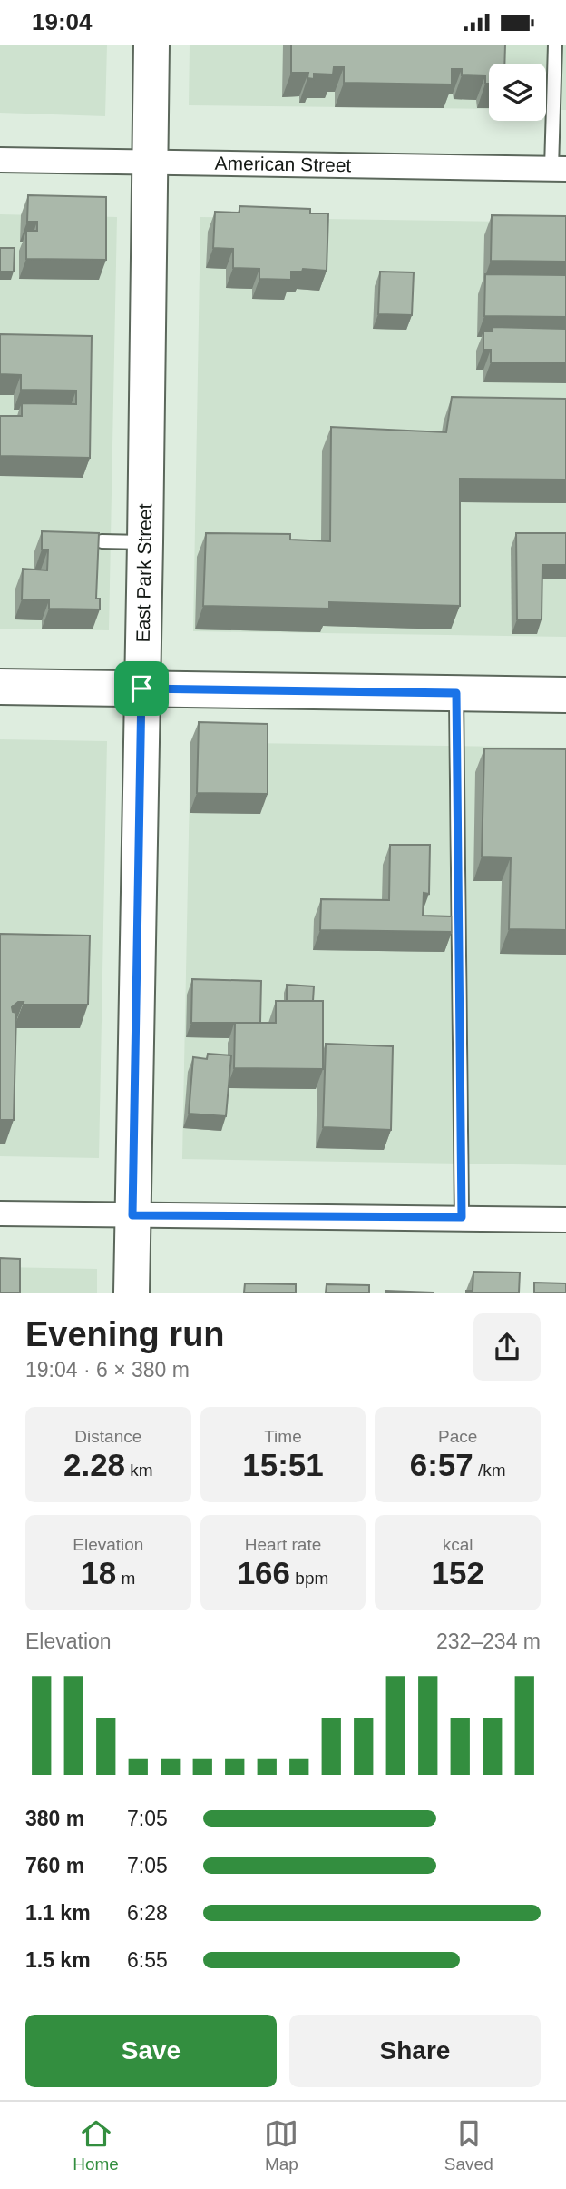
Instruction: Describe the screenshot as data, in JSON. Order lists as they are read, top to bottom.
{
  "streets": {
    "street": ["American Street", "East Park Street"]
  },
  "crossings": [
    ["American Street", "East Park Street"]
  ],
  "page": {
    "status": "19:04",
    "heading": ["Evening run", "19:04 · 6 × 380 m"],
    "stats": [
      ["Distance", "2.28 km"],
      ["Time", "15:51"],
      ["Pace", "6:57 /km"],
      ["Elevation", "18 m"],
      ["Heart rate", "166 bpm"],
      ["kcal", "152"]
    ],
    "chart": ["Elevation", "232–234 m"],
    "list": [
      {
        "name": "380 m",
        "note": "7:05"
      },
      {
        "name": "760 m",
        "note": "7:05"
      },
      {
        "name": "1.1 km",
        "note": "6:28"
      },
      {
        "name": "1.5 km",
        "note": "6:55"
      }
    ],
    "buttons": ["Save", "Share"],
    "tabs": ["Home", "Map", "Saved"]
  }
}
